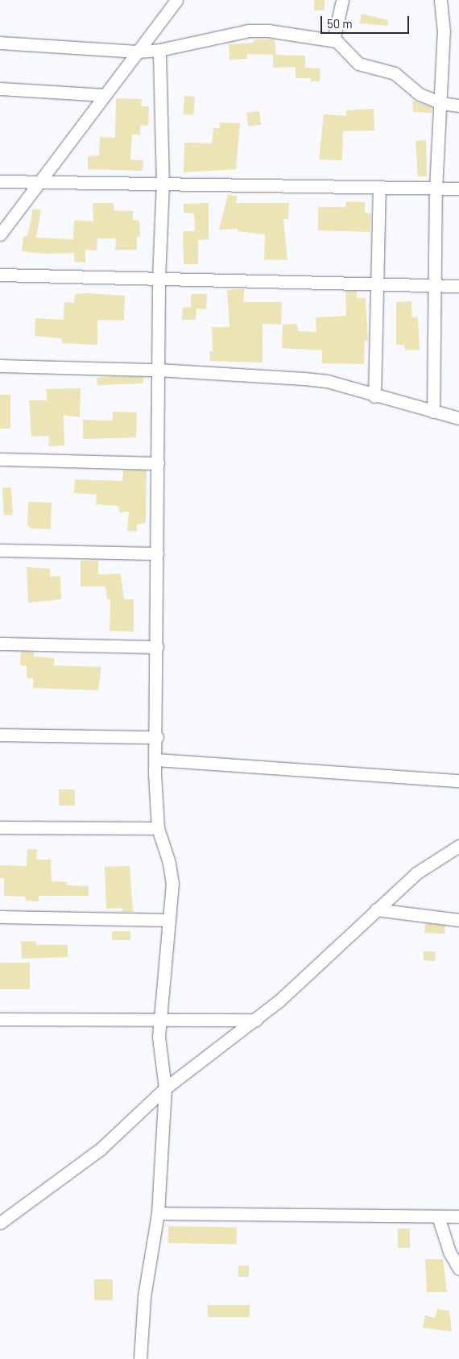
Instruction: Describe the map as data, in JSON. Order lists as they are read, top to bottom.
{
  "scale_bar": "50 m"
}
